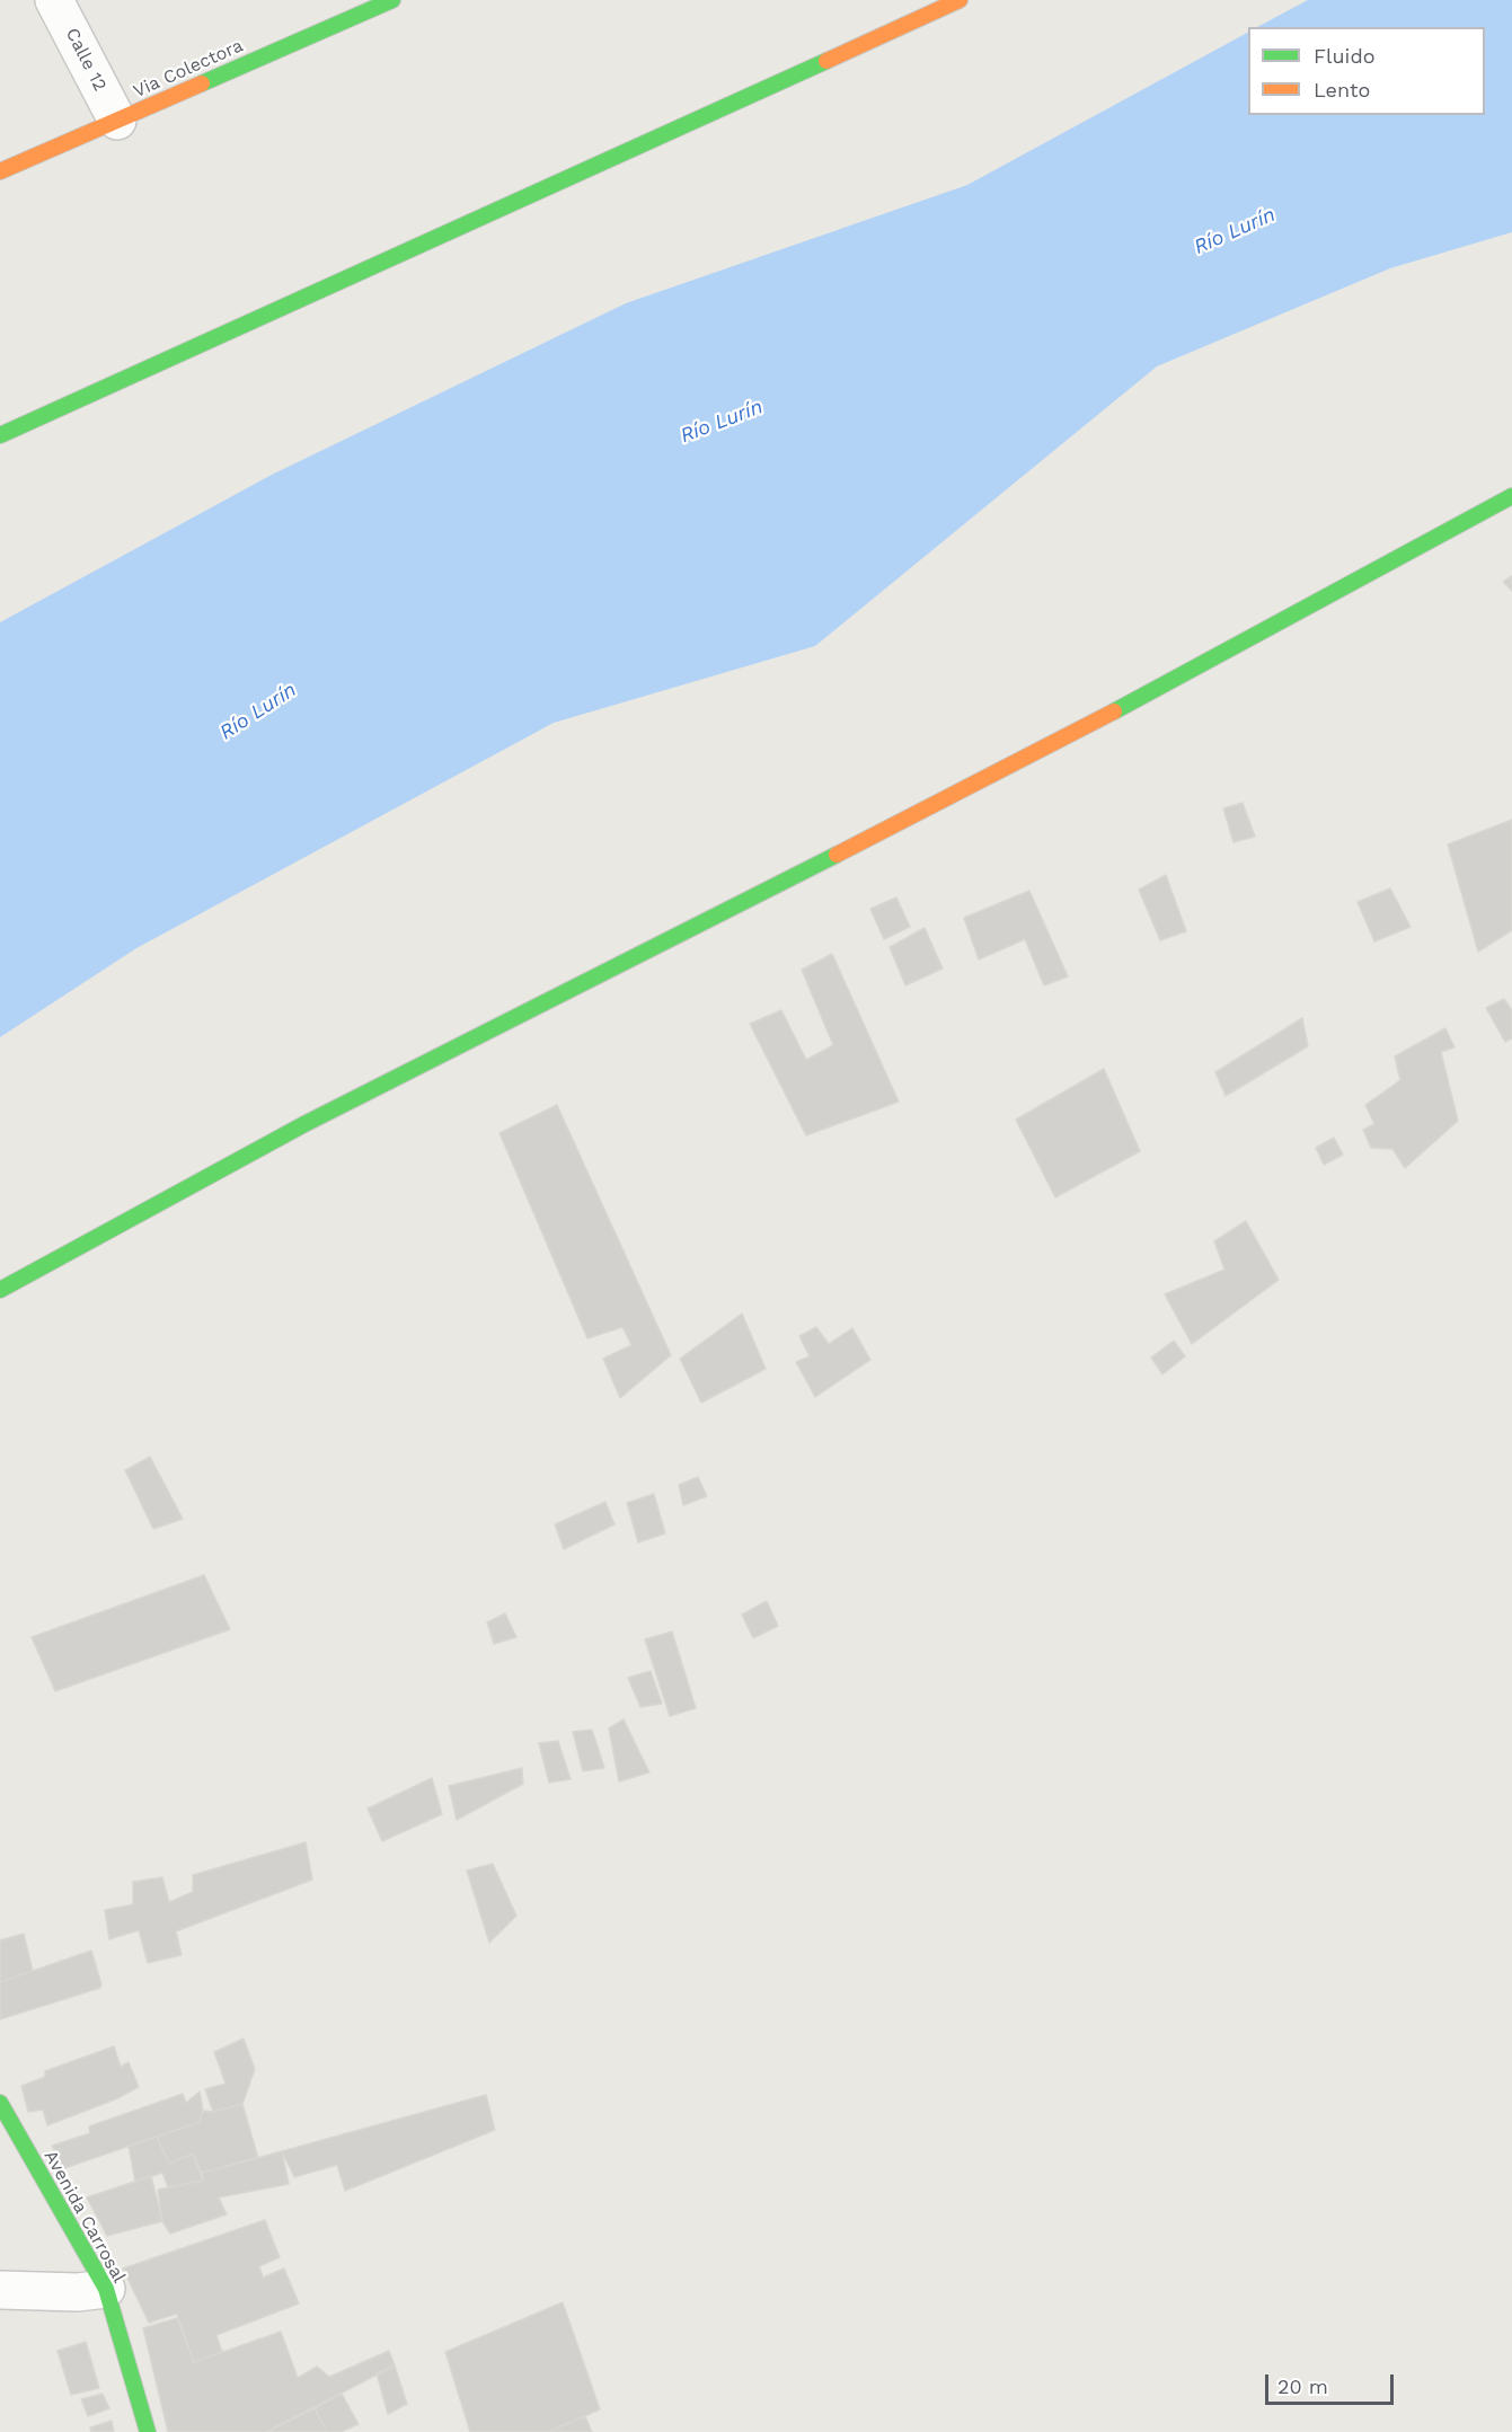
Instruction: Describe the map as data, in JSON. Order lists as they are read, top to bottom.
{
  "streets": {
    "street": ["Calle 12", "Via Colectora", "Avenida Carrosal"]
  },
  "crossings": [
    ["Calle 12", "Via Colectora"]
  ],
  "water": ["Río Lurín"],
  "legend": ["Fluido", "Lento"],
  "scale_bar": "20 m"
}
